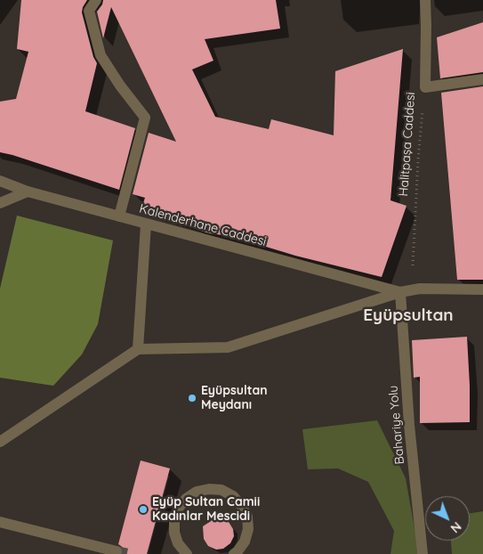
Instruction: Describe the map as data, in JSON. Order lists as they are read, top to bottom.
{
  "streets": {
    "street": ["Halitpaşa Caddesi", "Kalenderhane Caddesi", "Bahariye Yolu"]
  },
  "crossings": [
    ["Halitpaşa Caddesi", "Kalenderhane Caddesi"],
    ["Halitpaşa Caddesi", "Bahariye Yolu"],
    ["Kalenderhane Caddesi", "Bahariye Yolu"]
  ],
  "districts": ["Eyüpsultan"],
  "places": ["Eyüpsultan Meydanı", "Eyüp Sultan Camii Kadınlar Mescidi"],
  "north": "bottom right"
}
